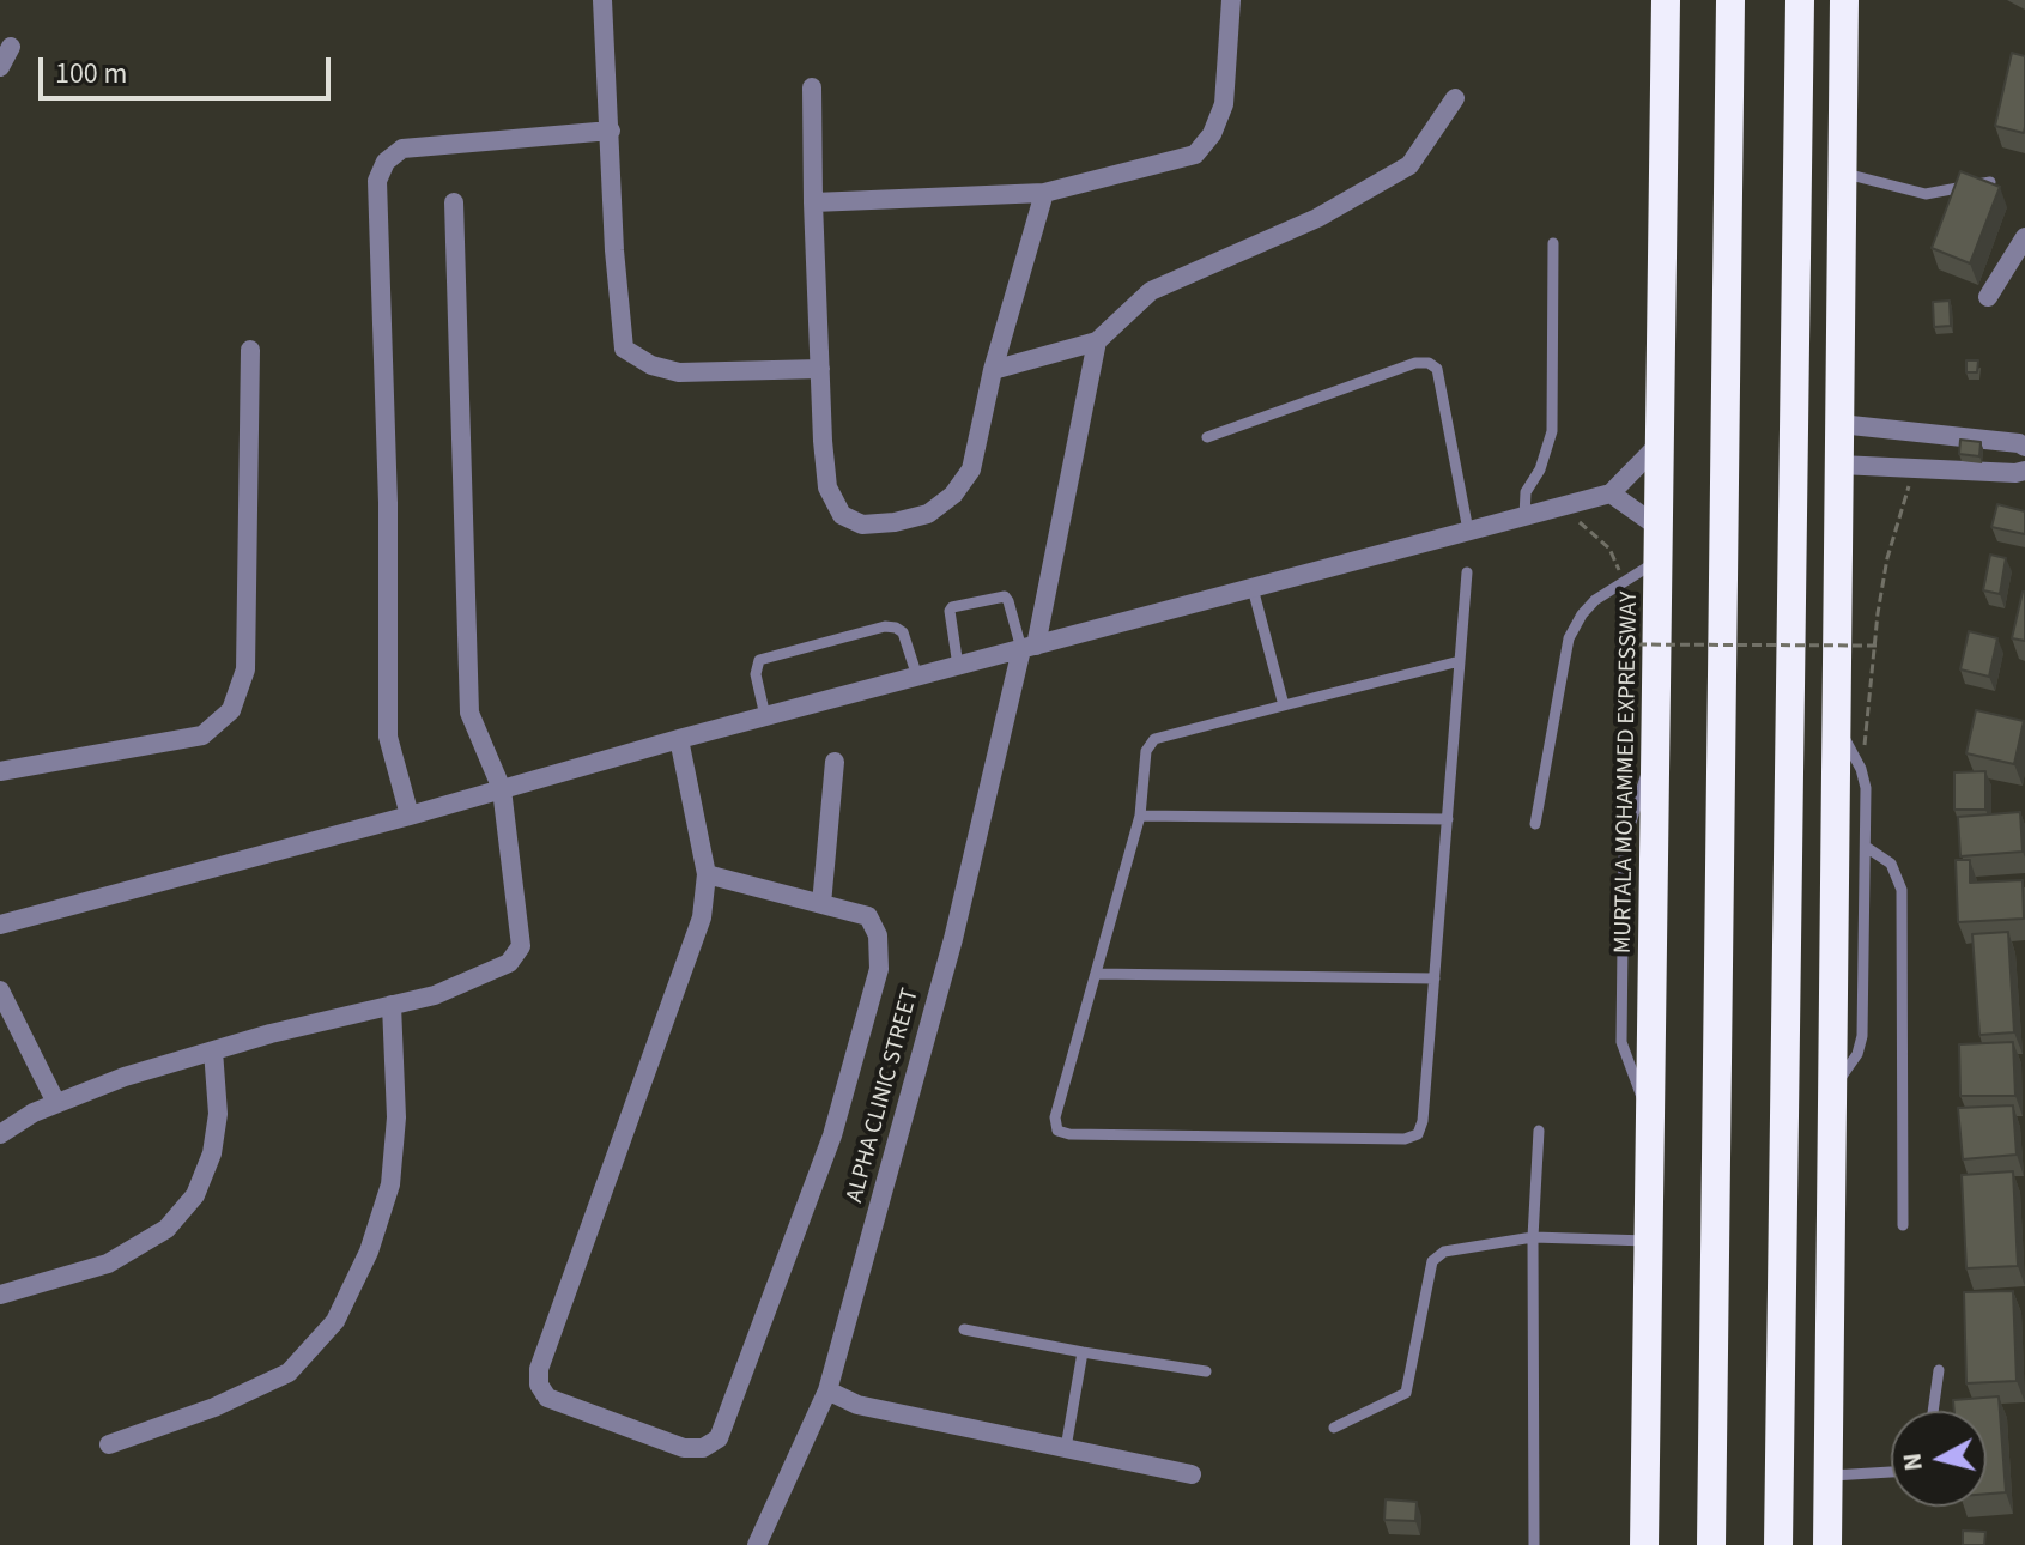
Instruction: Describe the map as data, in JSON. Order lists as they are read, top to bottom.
{
  "streets": {
    "highway": ["MURTALA MOHAMMED EXPRESSWAY"],
    "street": ["ALPHA CLINIC STREET"]
  },
  "scale_bar": "100 m",
  "north": "left"
}
